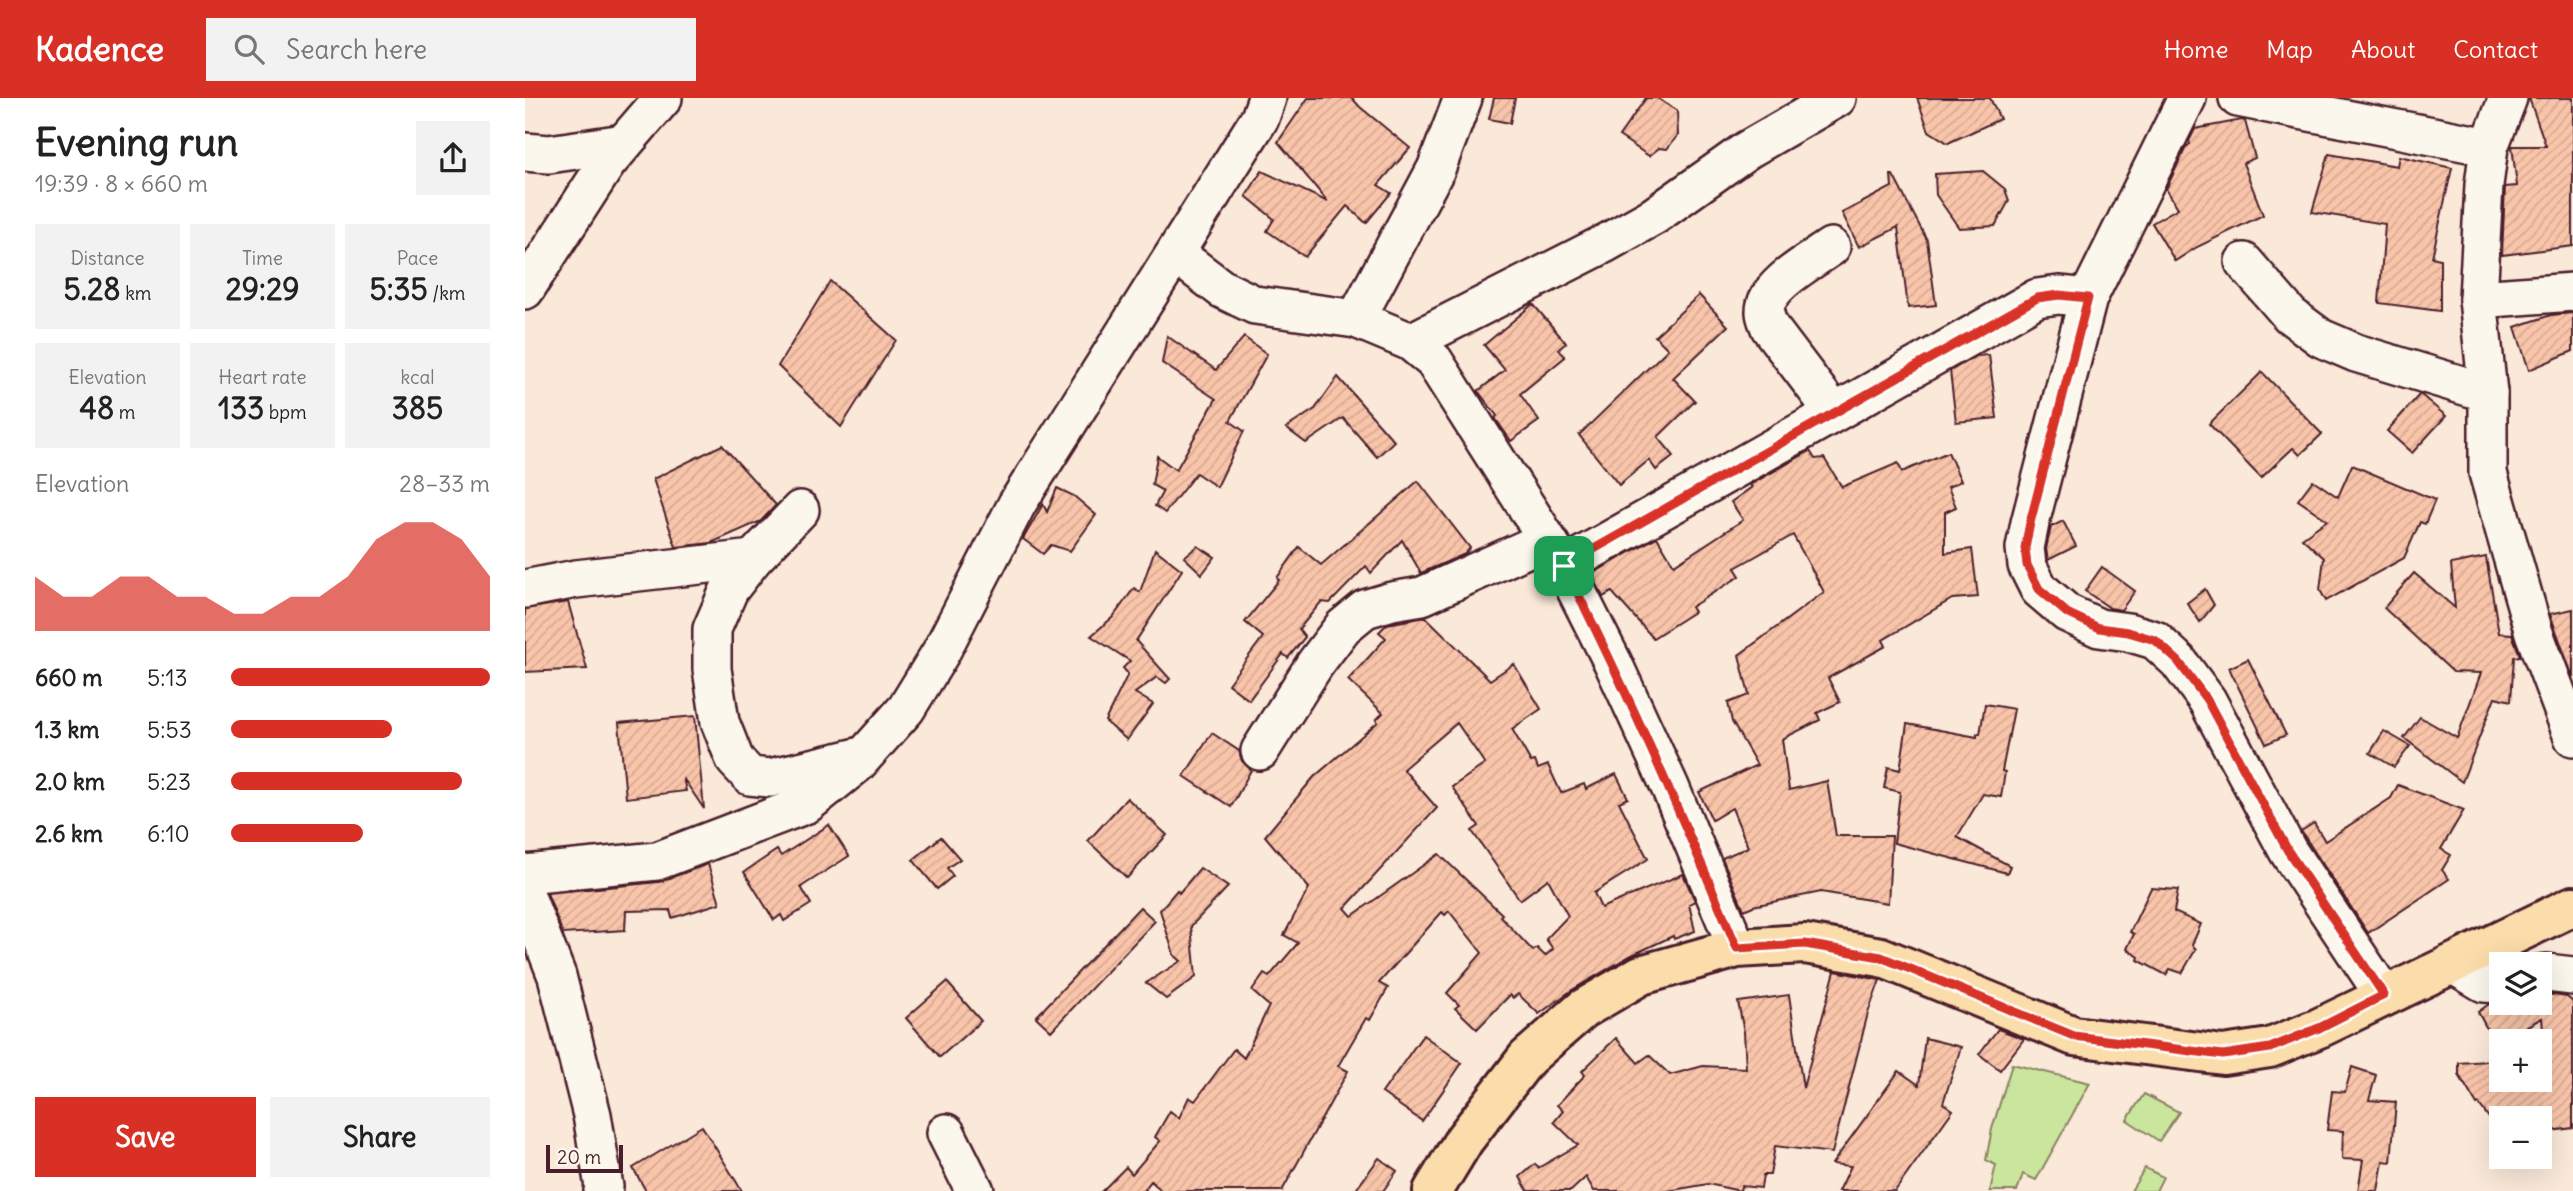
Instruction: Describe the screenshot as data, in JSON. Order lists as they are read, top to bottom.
{
  "scale_bar": "20 m",
  "page": {
    "header": "Kadence",
    "search": "Search here",
    "nav": [
      "Home",
      "Map",
      "About",
      "Contact"
    ],
    "heading": ["Evening run", "19:39 · 8 × 660 m"],
    "stats": [
      ["Distance", "5.28 km"],
      ["Time", "29:29"],
      ["Pace", "5:35 /km"],
      ["Elevation", "48 m"],
      ["Heart rate", "133 bpm"],
      ["kcal", "385"]
    ],
    "chart": ["Elevation", "28–33 m"],
    "list": [
      {
        "name": "660 m",
        "note": "5:13"
      },
      {
        "name": "1.3 km",
        "note": "5:53"
      },
      {
        "name": "2.0 km",
        "note": "5:23"
      },
      {
        "name": "2.6 km",
        "note": "6:10"
      }
    ],
    "map_buttons": ["+", "−"],
    "buttons": ["Save", "Share"],
    "scale": "20 m"
  }
}
